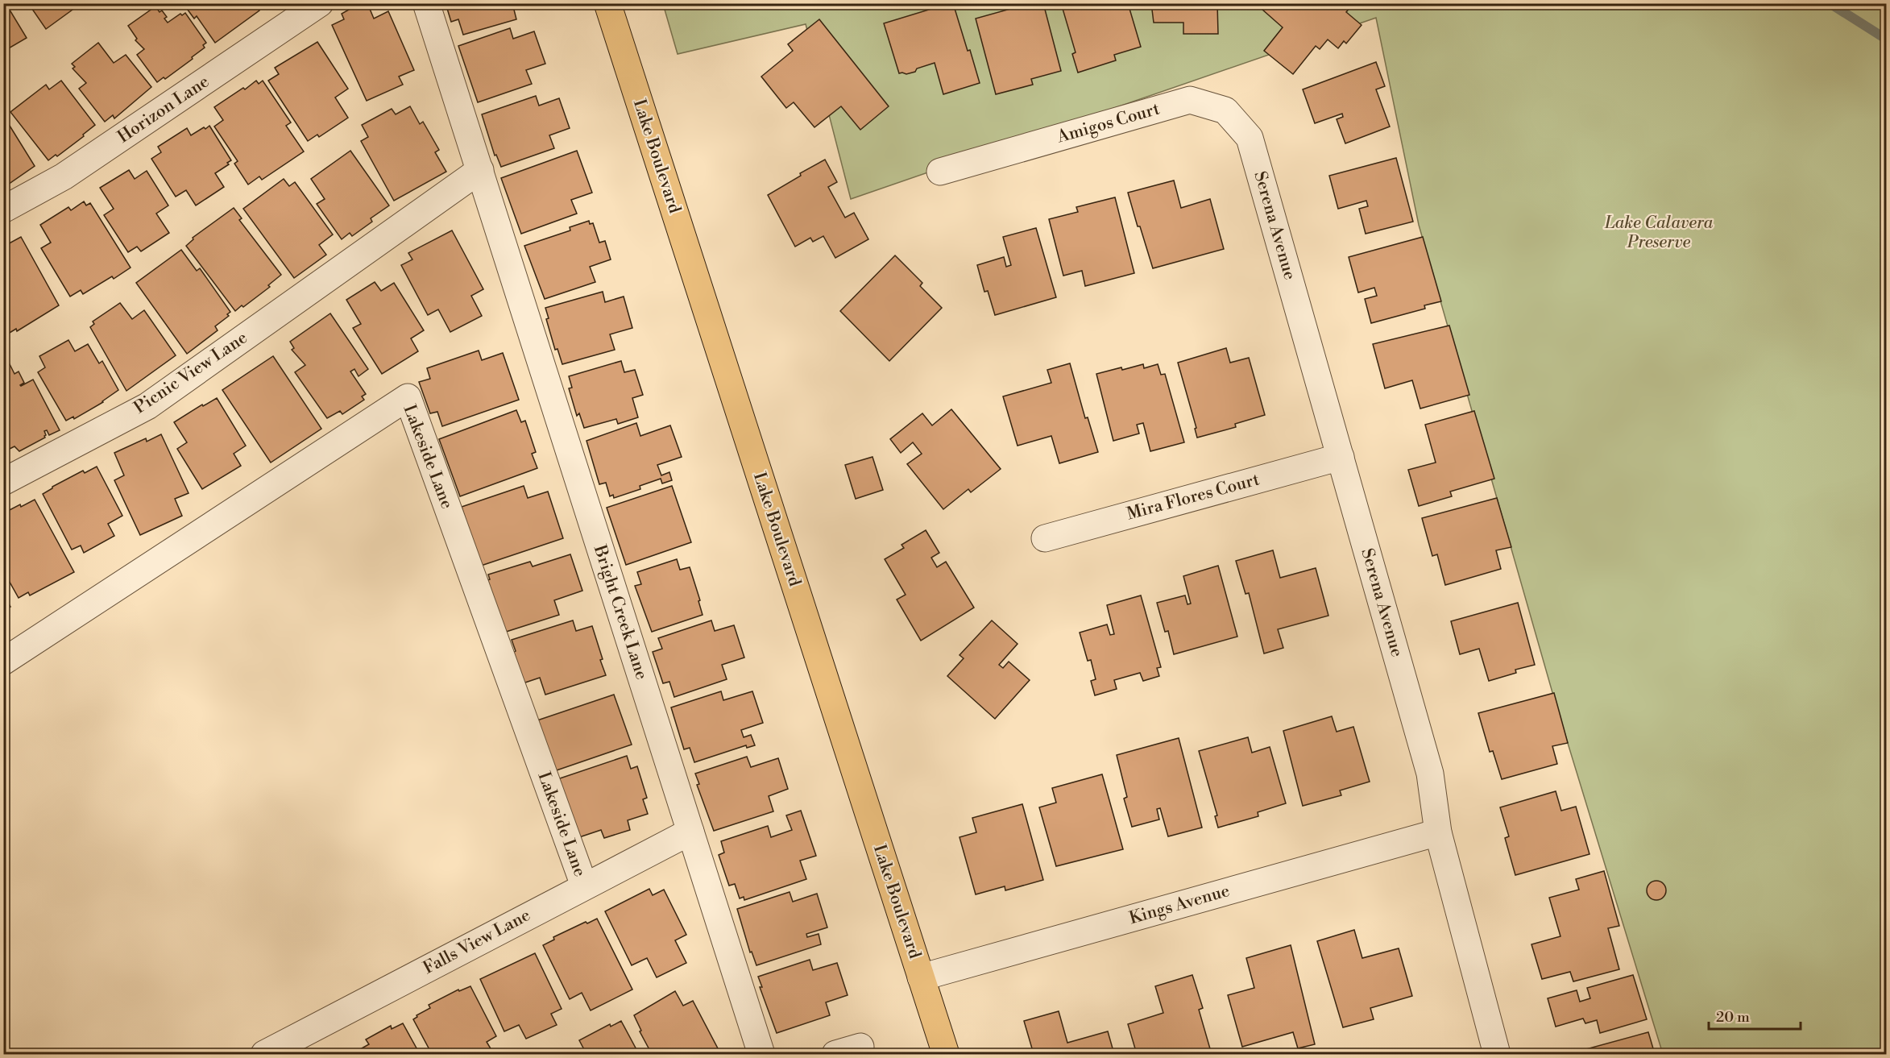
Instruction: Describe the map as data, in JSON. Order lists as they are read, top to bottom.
{
  "streets": {
    "main road": ["Lake Boulevard"],
    "street": [
      "Horizon Lane",
      "Amigos Court",
      "Serena Avenue",
      "Picnic View Lane",
      "Lakeside Lane",
      "Mira Flores Court",
      "Bright Creek Lane",
      "Kings Avenue",
      "Falls View Lane"
    ]
  },
  "crossings": [
    ["Amigos Court", "Serena Avenue"],
    ["Lake Boulevard", "Kings Avenue"],
    ["Serena Avenue", "Mira Flores Court"],
    ["Serena Avenue", "Kings Avenue"],
    ["Picnic View Lane", "Bright Creek Lane"],
    ["Lakeside Lane", "Falls View Lane"],
    ["Bright Creek Lane", "Falls View Lane"]
  ],
  "parks": ["Lake Calavera Preserve"],
  "scale_bar": "20 m"
}
